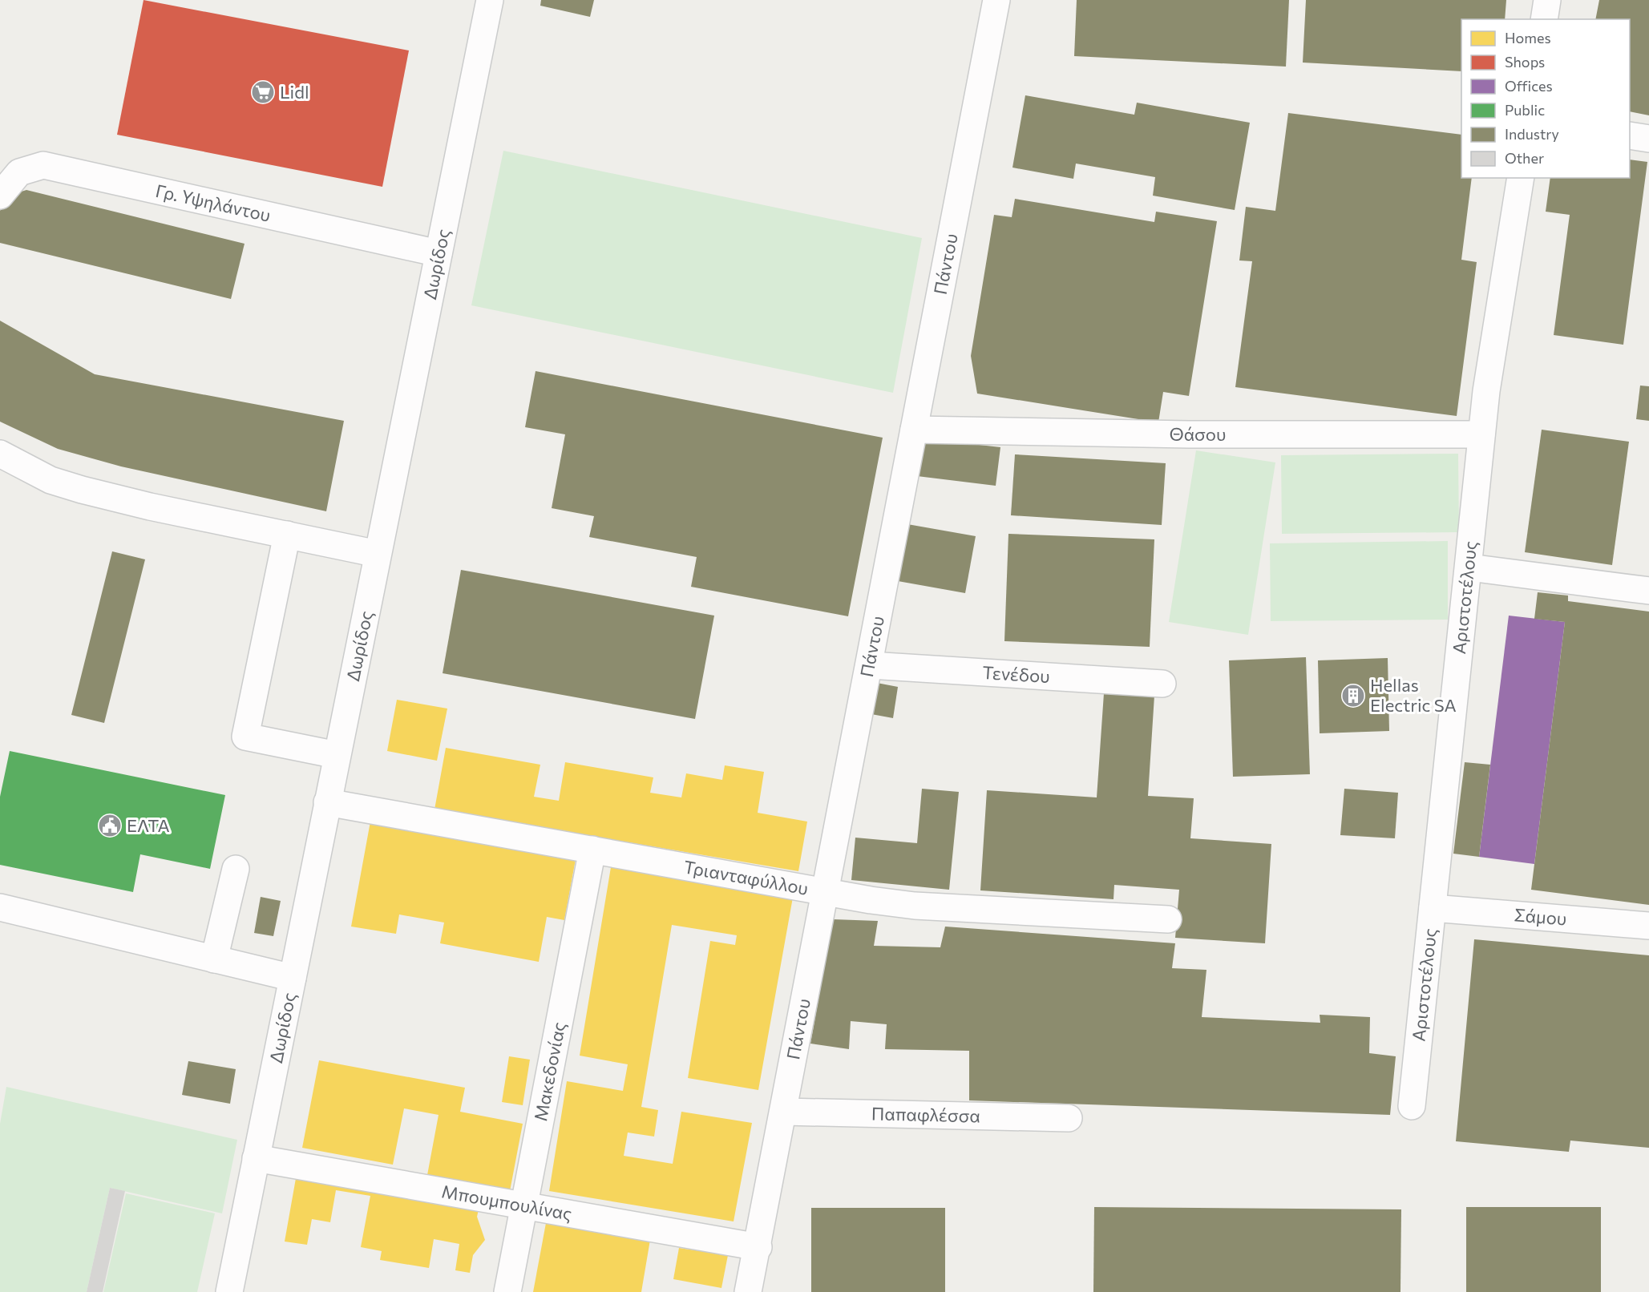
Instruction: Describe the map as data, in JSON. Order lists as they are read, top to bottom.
{
  "streets": {
    "street": [
      "Γρ. Υψηλάντου",
      "Δωρίδος",
      "Πάντου",
      "Θάσου",
      "Αριστοτέλους",
      "Τενέδου",
      "Τριανταφύλλου",
      "Σάμου",
      "Μακεδονίας",
      "Παπαφλέσσα",
      "Μπουμπουλίνας"
    ]
  },
  "crossings": [
    ["Γρ. Υψηλάντου", "Δωρίδος"],
    ["Δωρίδος", "Τριανταφύλλου"],
    ["Δωρίδος", "Μπουμπουλίνας"],
    ["Πάντου", "Θάσου"],
    ["Πάντου", "Τενέδου"],
    ["Πάντου", "Τριανταφύλλου"],
    ["Πάντου", "Παπαφλέσσα"],
    ["Πάντου", "Μπουμπουλίνας"],
    ["Θάσου", "Αριστοτέλους"],
    ["Αριστοτέλους", "Σάμου"],
    ["Τριανταφύλλου", "Μακεδονίας"],
    ["Μακεδονίας", "Μπουμπουλίνας"]
  ],
  "places": {
    "supermarket": ["Lidl"],
    "building": ["Hellas Electric SA"],
    "public building": ["ΕΛΤΑ"]
  },
  "legend": [
    "Homes",
    "Shops",
    "Offices",
    "Public",
    "Industry",
    "Other"
  ]
}
